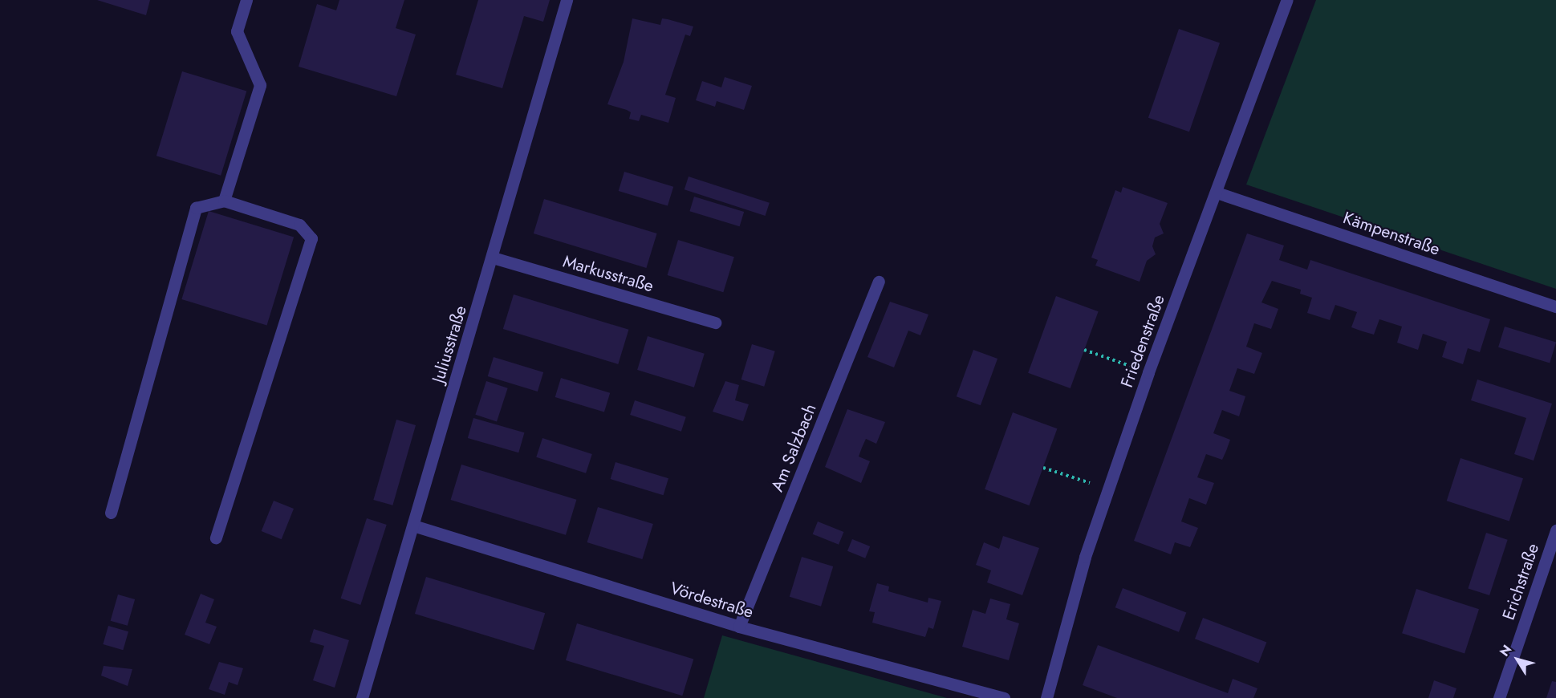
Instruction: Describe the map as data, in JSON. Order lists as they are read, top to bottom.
{
  "streets": {
    "street": [
      "Kämpenstraße",
      "Markusstraße",
      "Friedenstraße",
      "Juliusstraße",
      "Am Salzbach",
      "Erichstraße",
      "Vördestraße"
    ]
  },
  "crossings": [
    ["Kämpenstraße", "Friedenstraße"],
    ["Markusstraße", "Juliusstraße"],
    ["Juliusstraße", "Vördestraße"],
    ["Am Salzbach", "Vördestraße"]
  ],
  "north": "top left"
}
